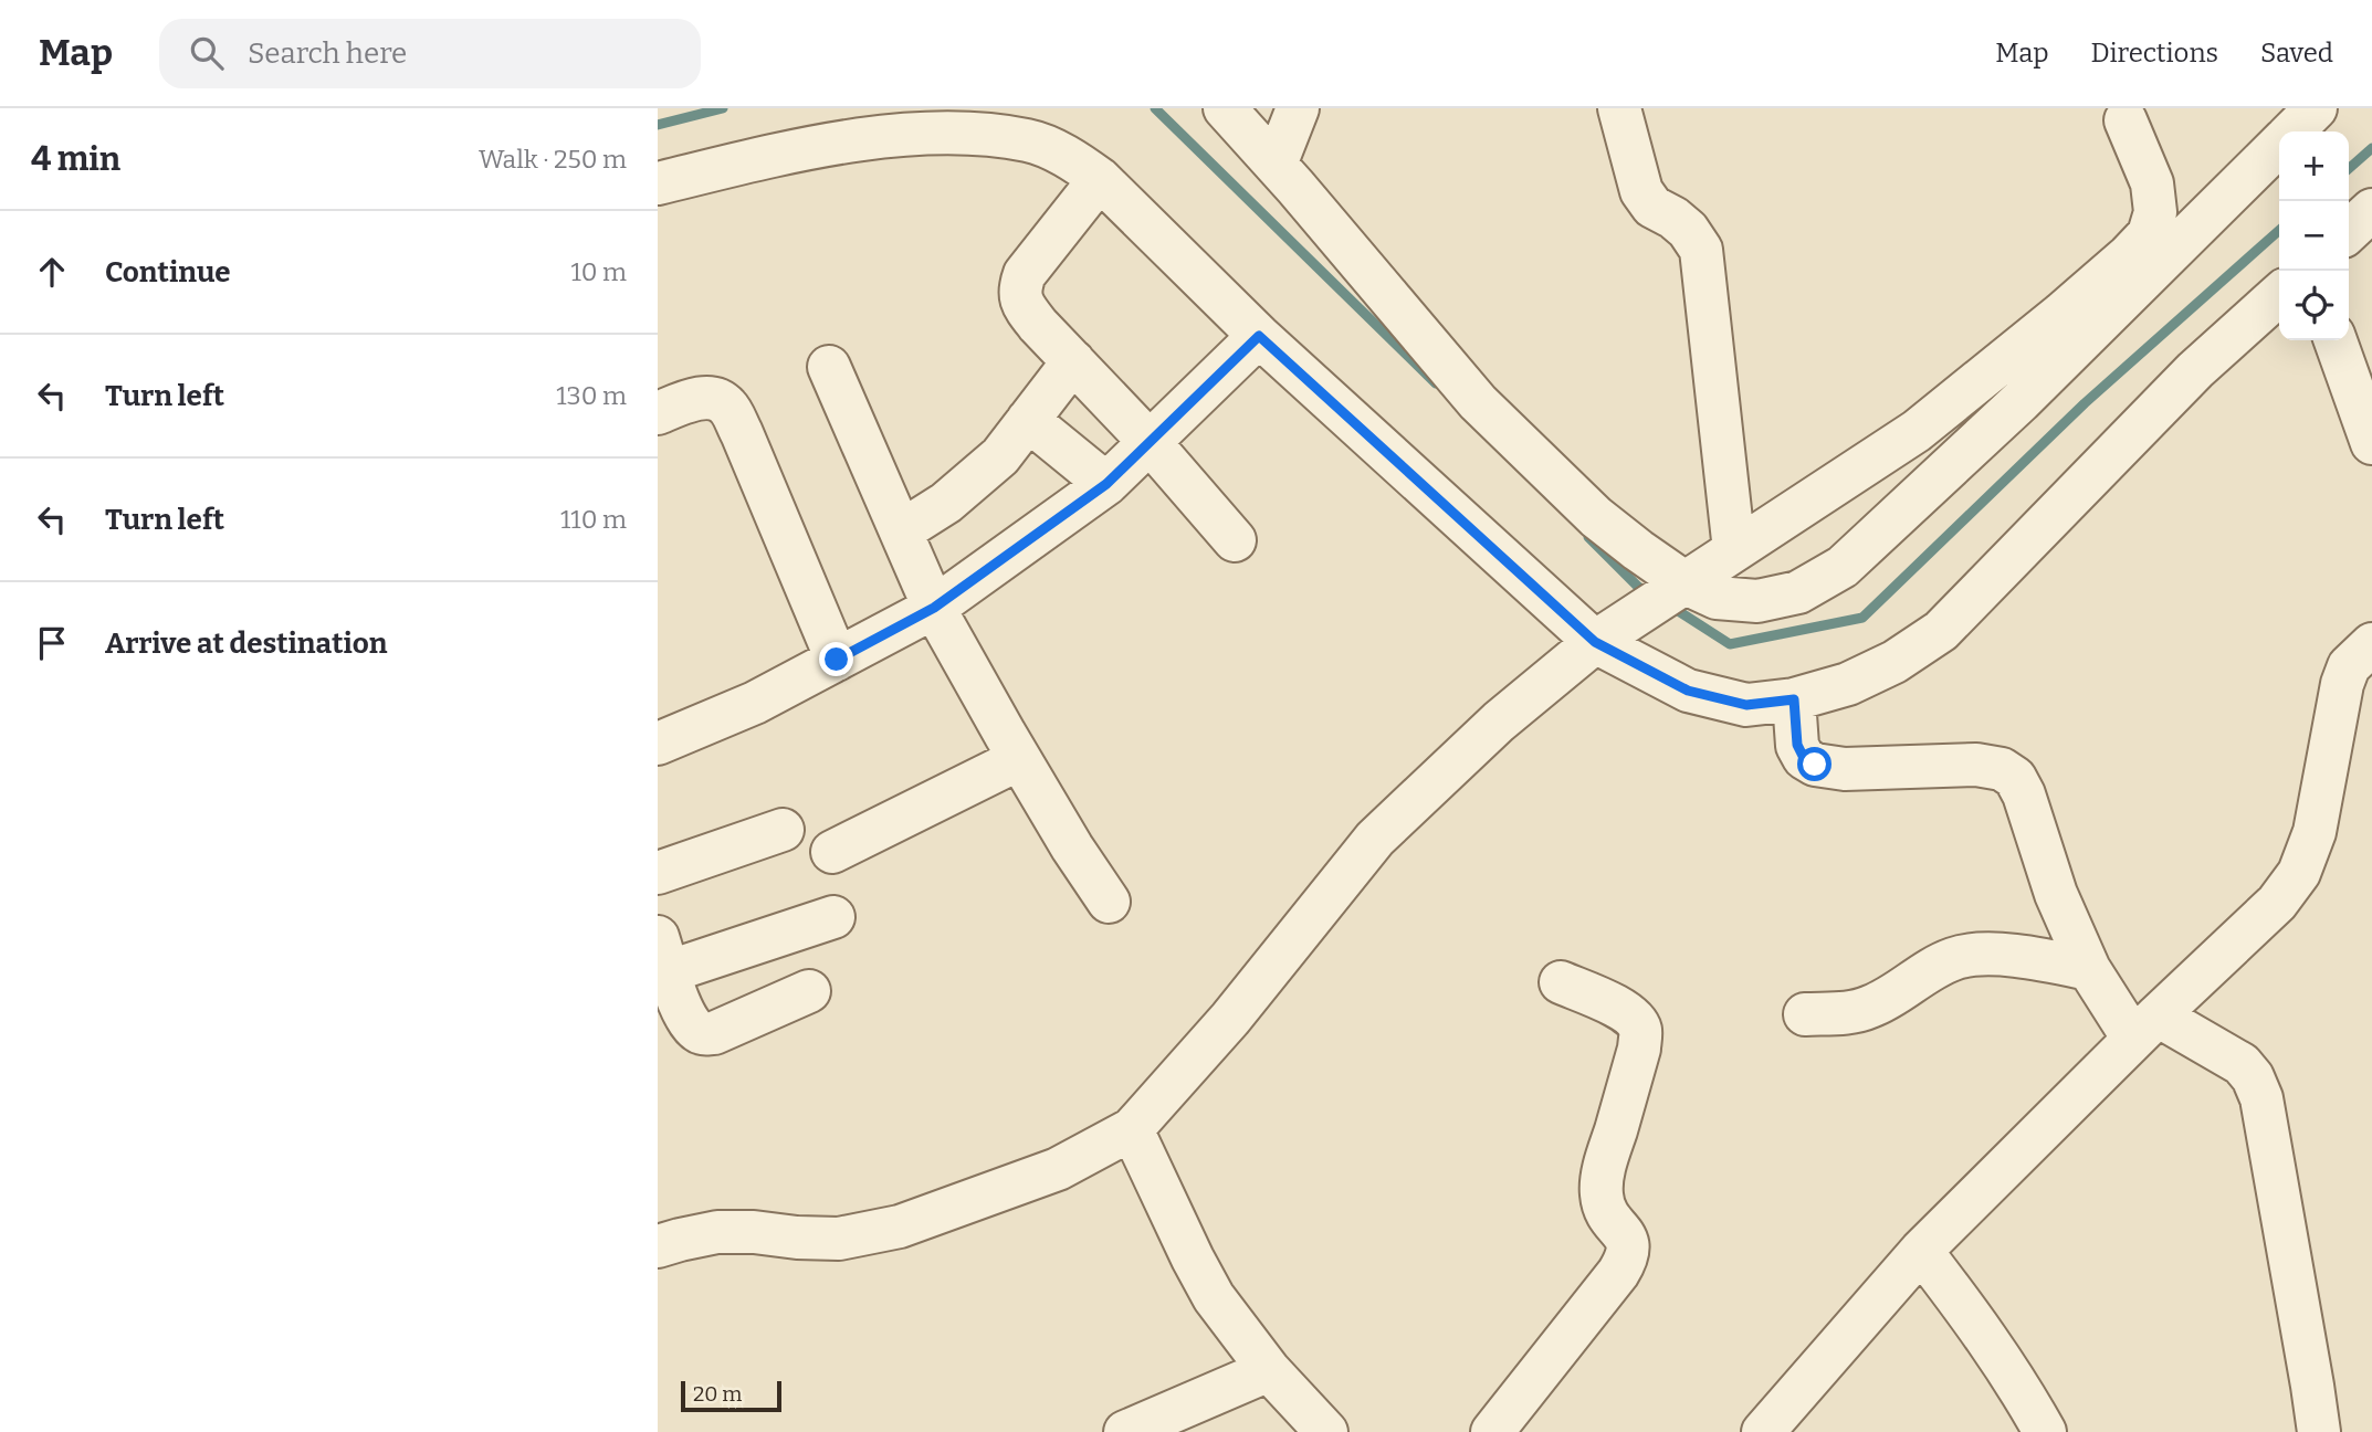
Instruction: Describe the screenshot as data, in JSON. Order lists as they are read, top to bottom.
{
  "scale_bar": "20 m",
  "page": {
    "header": "Map",
    "search": "Search here",
    "nav": ["Map", "Directions", "Saved"],
    "heading": ["4 min", "Walk · 250 m"],
    "map_buttons": ["+", "−"],
    "list": [
      ["Continue", "10 m"],
      ["Turn left", "130 m"],
      ["Turn left", "110 m"],
      "Arrive at destination"
    ],
    "scale": "20 m"
  }
}
